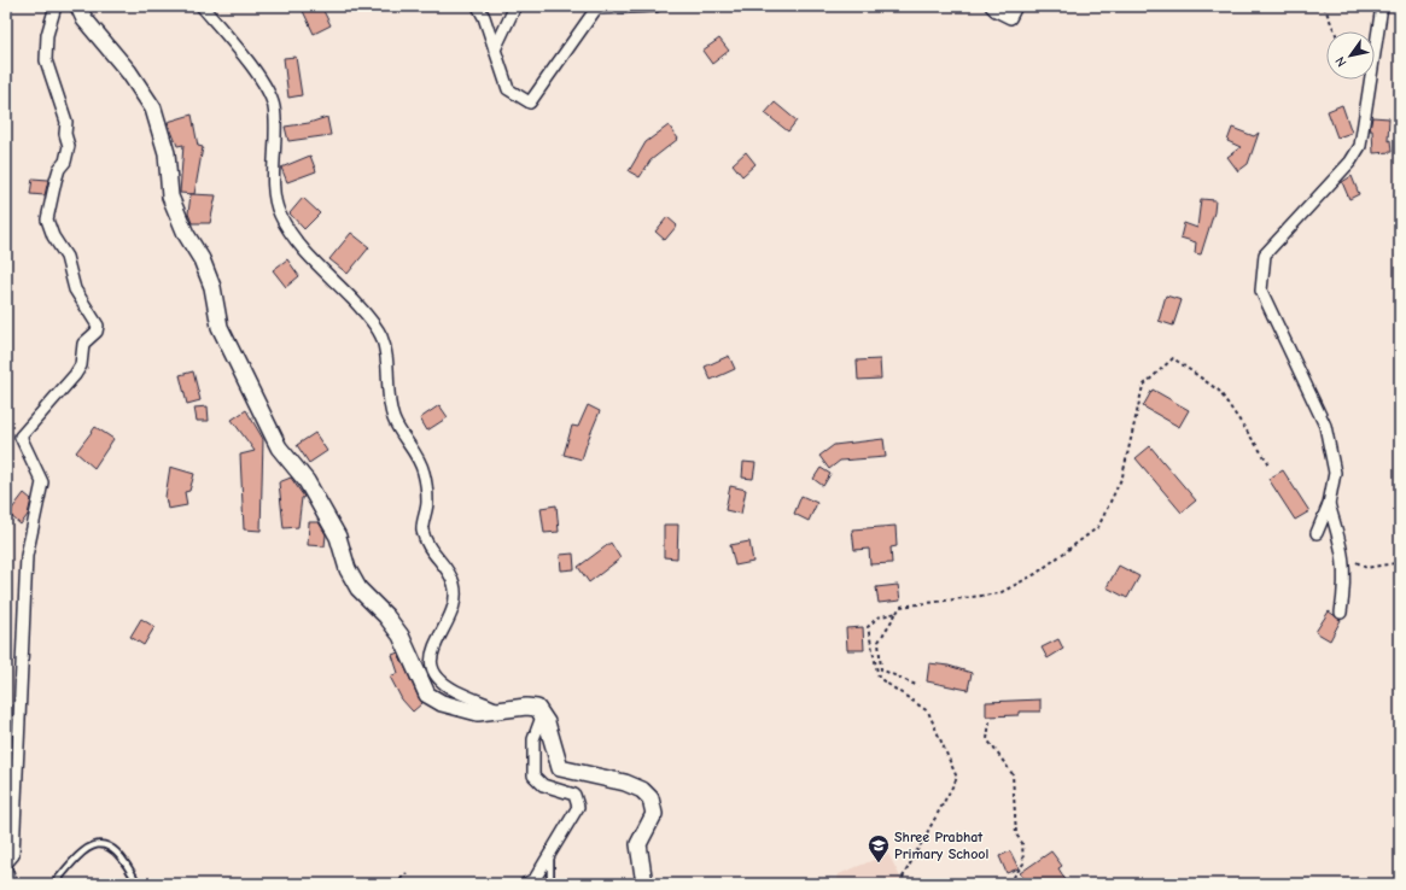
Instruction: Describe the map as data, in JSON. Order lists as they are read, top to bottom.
{
  "places": {
    "school or university": ["Shree Prabhat Primary School"]
  },
  "north": "bottom left"
}
